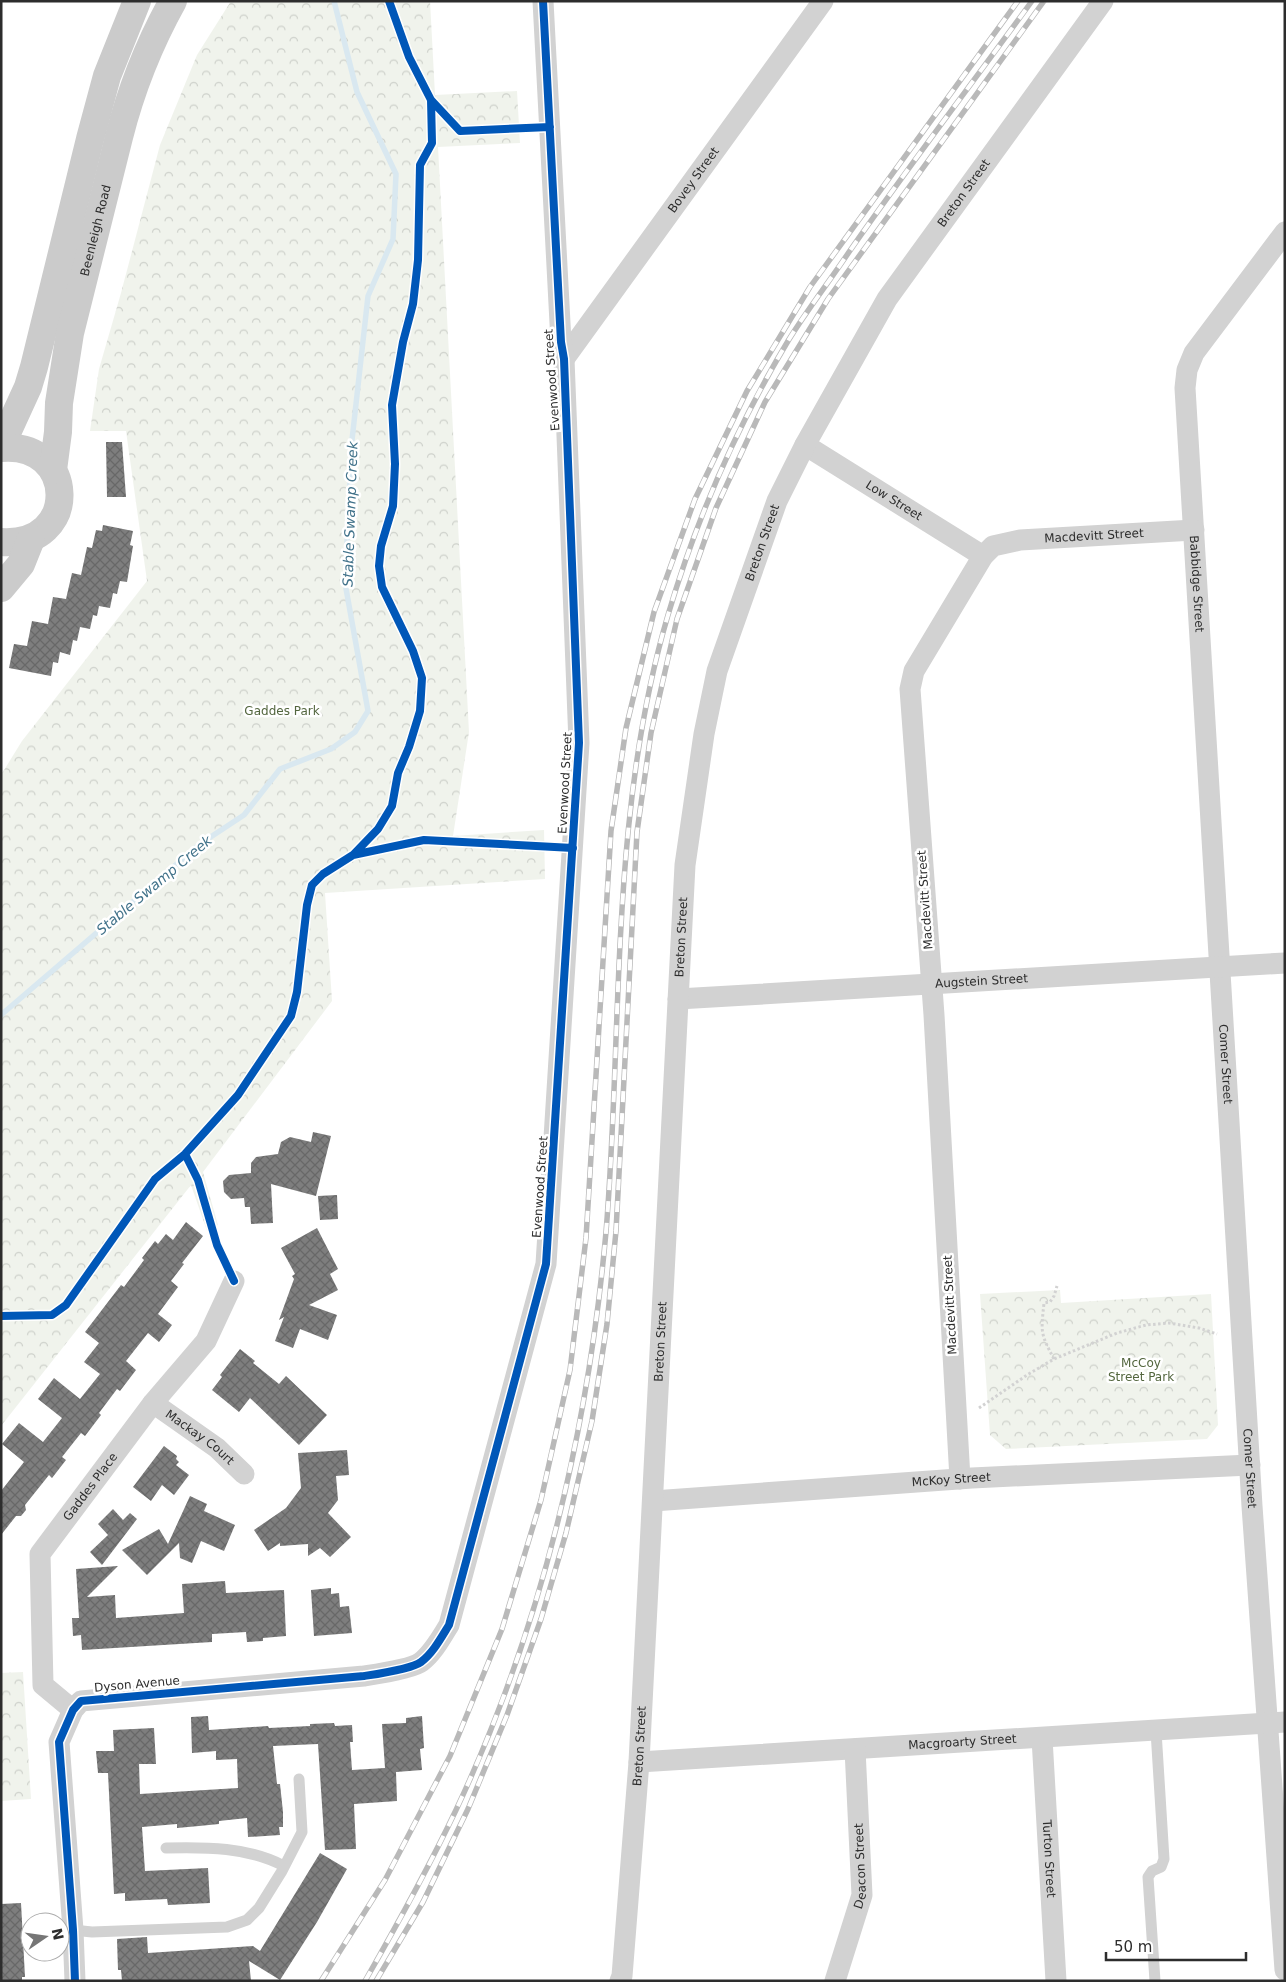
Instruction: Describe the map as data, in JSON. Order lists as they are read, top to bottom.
{
  "streets": {
    "main road": ["Beenleigh Road"],
    "street": [
      "Bovey Street",
      "Breton Street",
      "Evenwood Street",
      "Low Street",
      "Macdevitt Street",
      "Babbidge Street",
      "Augstein Street",
      "Comer Street",
      "Mackay Court",
      "McKoy Street",
      "Gaddes Place",
      "Dyson Avenue",
      "Macgroarty Street",
      "Turton Street",
      "Deacon Street"
    ]
  },
  "crossings": [
    ["Bovey Street", "Evenwood Street"],
    ["Breton Street", "Low Street"],
    ["Breton Street", "Augstein Street"],
    ["Breton Street", "McKoy Street"],
    ["Breton Street", "Macgroarty Street"],
    ["Evenwood Street", "Dyson Avenue"],
    ["Low Street", "Macdevitt Street"],
    ["Macdevitt Street", "Babbidge Street"],
    ["Macdevitt Street", "Augstein Street"],
    ["Macdevitt Street", "McKoy Street"],
    ["Babbidge Street", "Augstein Street"],
    ["Babbidge Street", "Comer Street"],
    ["Augstein Street", "Comer Street"],
    ["Comer Street", "McKoy Street"],
    ["Comer Street", "Macgroarty Street"],
    ["Mackay Court", "Gaddes Place"],
    ["Gaddes Place", "Dyson Avenue"],
    ["Macgroarty Street", "Turton Street"],
    ["Macgroarty Street", "Deacon Street"]
  ],
  "water": ["Stable Swamp Creek"],
  "parks": ["Gaddes Park", "McCoy Street Park"],
  "scale_bar": "50 m",
  "north": "right"
}
